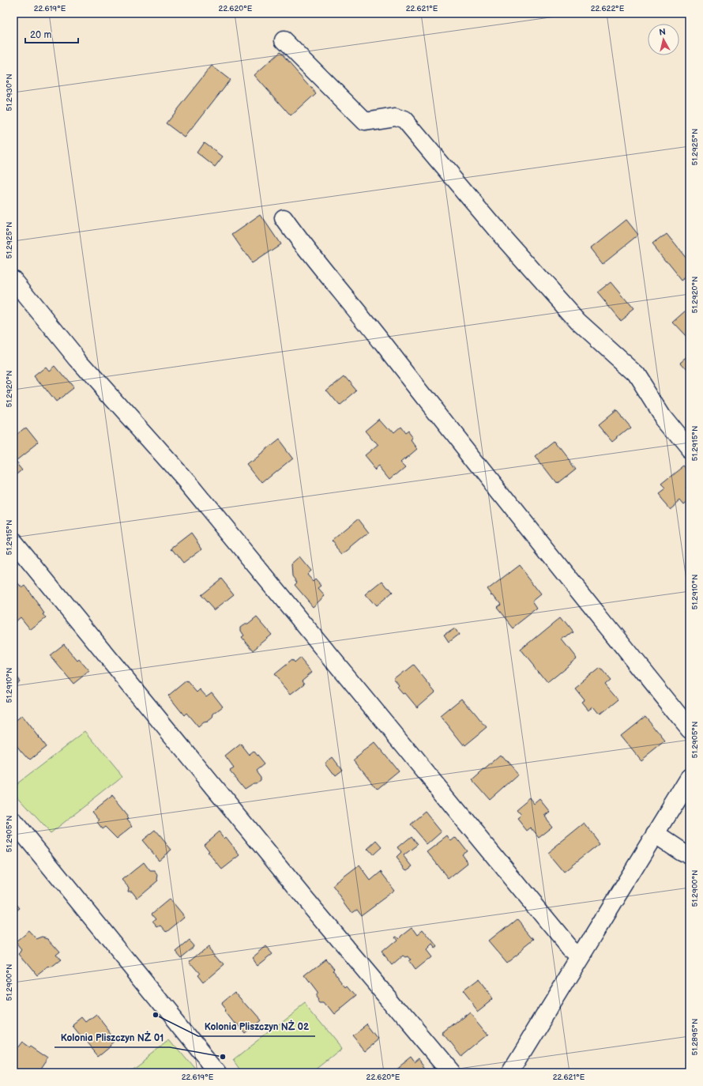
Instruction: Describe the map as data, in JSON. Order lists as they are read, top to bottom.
{
  "places": ["Kolonia Pliszczyn NŻ 02", "Kolonia Pliszczyn NŻ 01"],
  "scale_bar": "20 m",
  "north": "top",
  "coordinates": [
    "22.619°E",
    "22.620°E",
    "22.621°E",
    "22.622°E",
    "51.2930°N",
    "51.2925°N",
    "51.2920°N",
    "51.2915°N",
    "51.2910°N",
    "51.2905°N",
    "51.2900°N",
    "51.2895°N"
  ]
}
